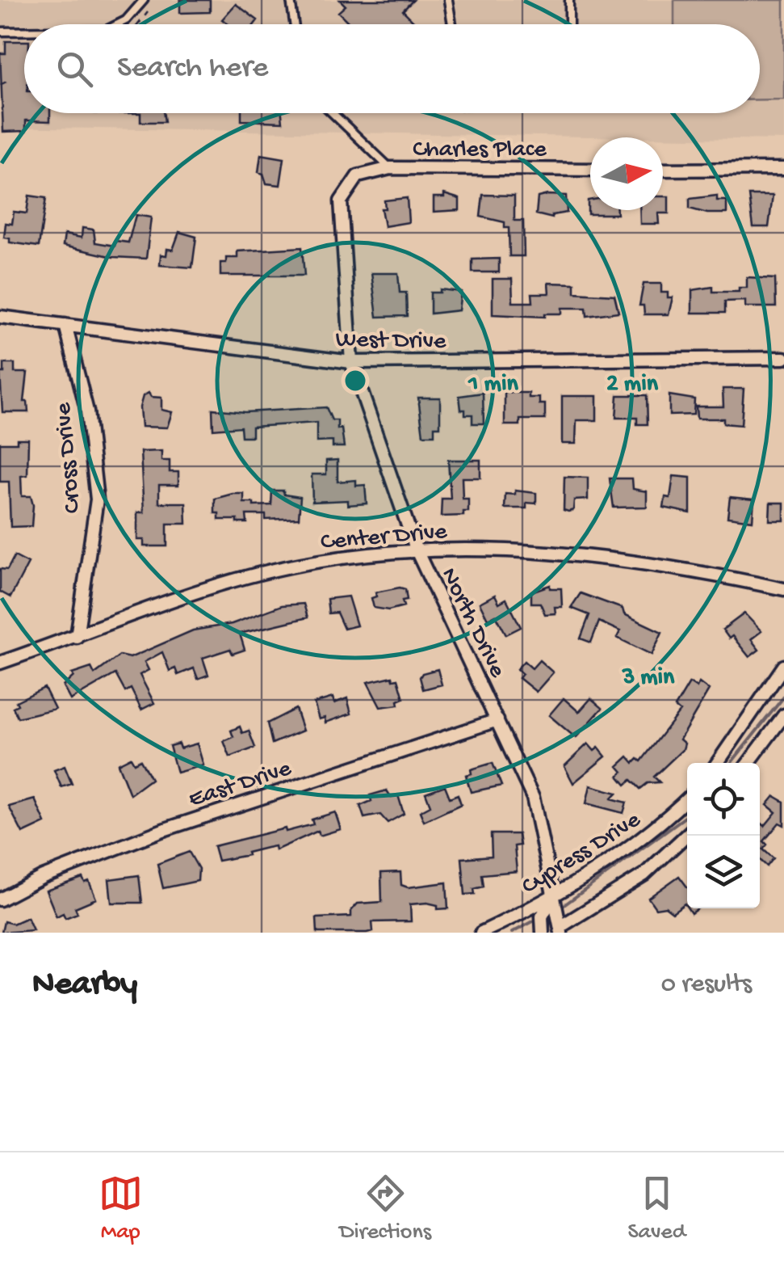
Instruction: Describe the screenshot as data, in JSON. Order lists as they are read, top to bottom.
{
  "streets": {
    "street": [
      "Charles Place",
      "West Drive",
      "Cross Drive",
      "Center Drive",
      "North Drive",
      "East Drive",
      "Cypress Drive"
    ]
  },
  "crossings": [
    ["Charles Place", "North Drive"],
    ["West Drive", "Cross Drive"],
    ["West Drive", "North Drive"],
    ["Cross Drive", "Center Drive"],
    ["Center Drive", "North Drive"],
    ["North Drive", "East Drive"],
    ["North Drive", "Cypress Drive"]
  ],
  "north": "right",
  "page": {
    "search": "Search here",
    "heading": ["Nearby", "0 results"],
    "nav": ["Map", "Directions", "Saved"]
  },
  "rings": ["1 min", "2 min", "3 min"]
}
